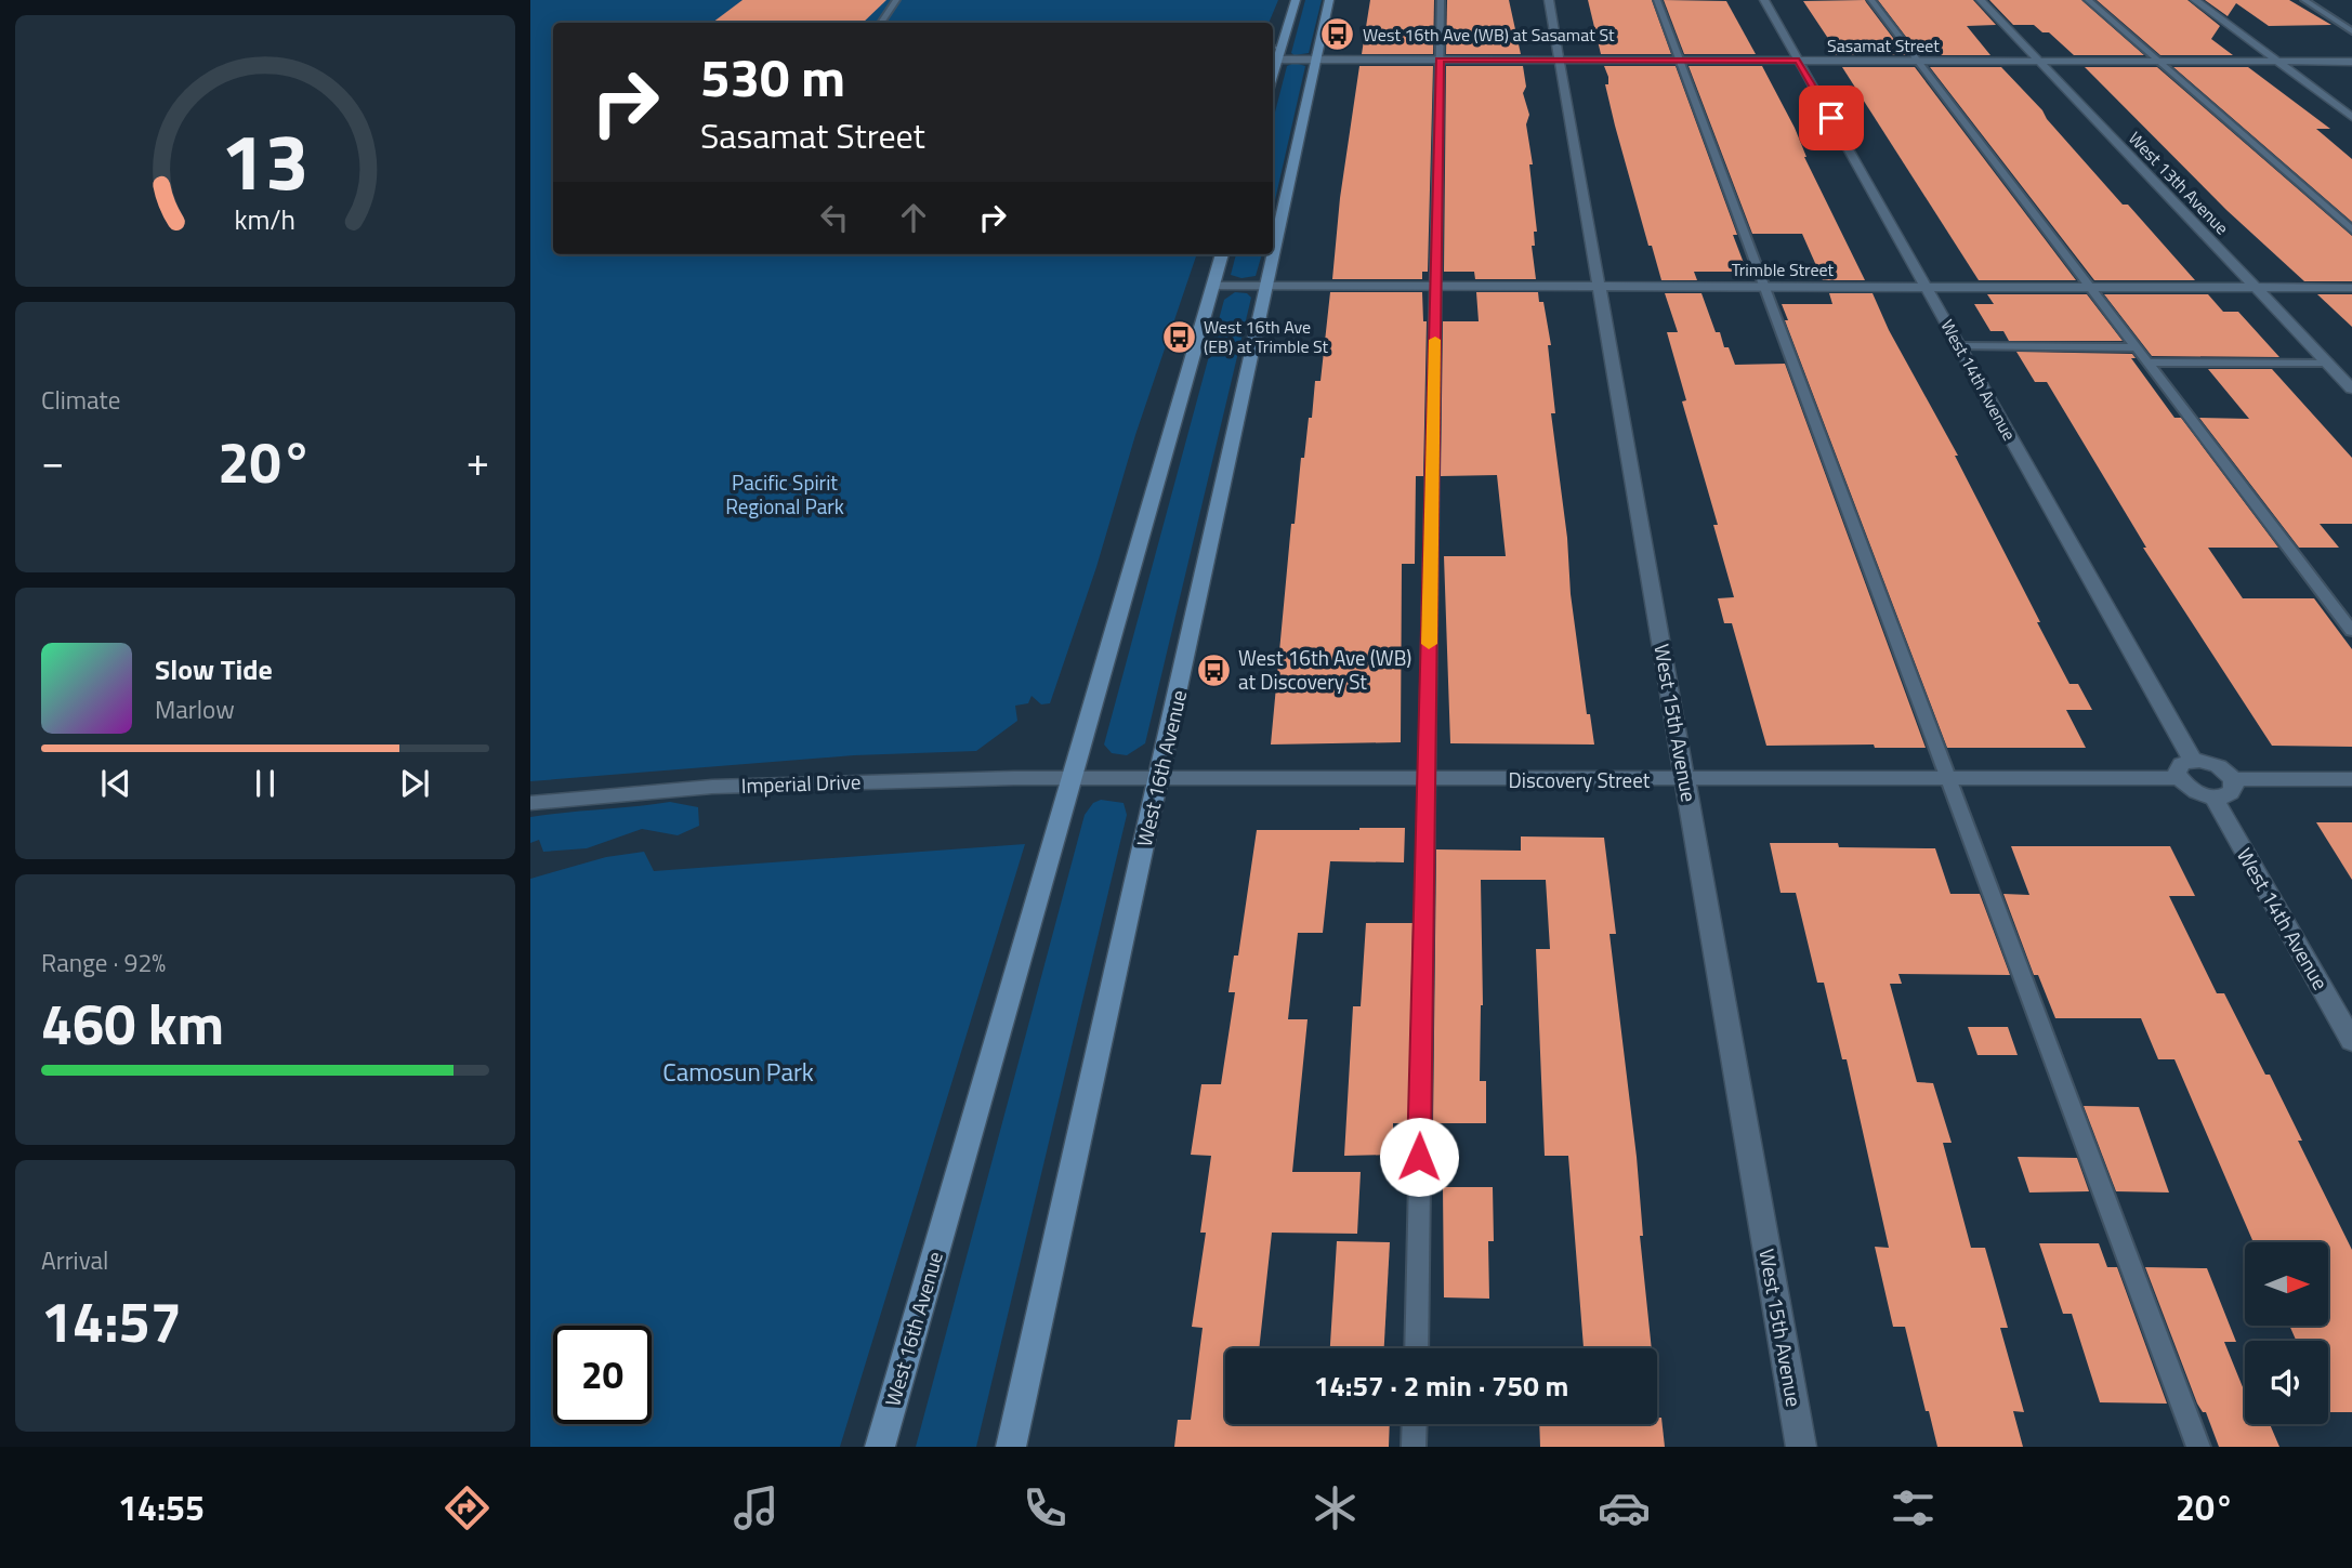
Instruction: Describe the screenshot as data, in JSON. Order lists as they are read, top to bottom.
{
  "streets": {
    "main road": ["West 16th Avenue"],
    "street": [
      "Sasamat Street",
      "West 13th Avenue",
      "Trimble Street",
      "West 14th Avenue",
      "West 15th Avenue",
      "Discovery Street",
      "Imperial Drive"
    ]
  },
  "crossings": [
    ["Sasamat Street", "West 13th Avenue"],
    ["Sasamat Street", "West 14th Avenue"],
    ["Sasamat Street", "West 15th Avenue"],
    ["Sasamat Street", "West 16th Avenue"],
    ["West 13th Avenue", "Trimble Street"],
    ["Trimble Street", "West 14th Avenue"],
    ["Trimble Street", "West 15th Avenue"],
    ["Trimble Street", "West 16th Avenue"],
    ["West 15th Avenue", "Discovery Street"],
    ["West 16th Avenue", "Discovery Street"],
    ["West 16th Avenue", "Imperial Drive"],
    ["Discovery Street", "Imperial Drive"]
  ],
  "parks": ["Pacific Spirit Regional Park", "Camosun Park"],
  "places": {
    "bus stop": ["West 16th Ave (WB) at Sasamat St", "West 16th Ave (EB) at Trimble St", "West 16th Ave (WB) at Discovery St"]
  },
  "north": "right",
  "page": {
    "turn": ["530 m", "Sasamat Street"],
    "tile": [
      "Climate",
      ["Range · 92%", "460 km"],
      ["Arrival", "14:57"]
    ],
    "heat": ["−", "20°", "+"],
    "song": ["Slow Tide", "Marlow"],
    "limit": "20",
    "trip": "14:57 · 2 min · 750 m",
    "tabs": ["14:55", "20°"],
    "gauge": ["13", "km/h"]
  }
}
